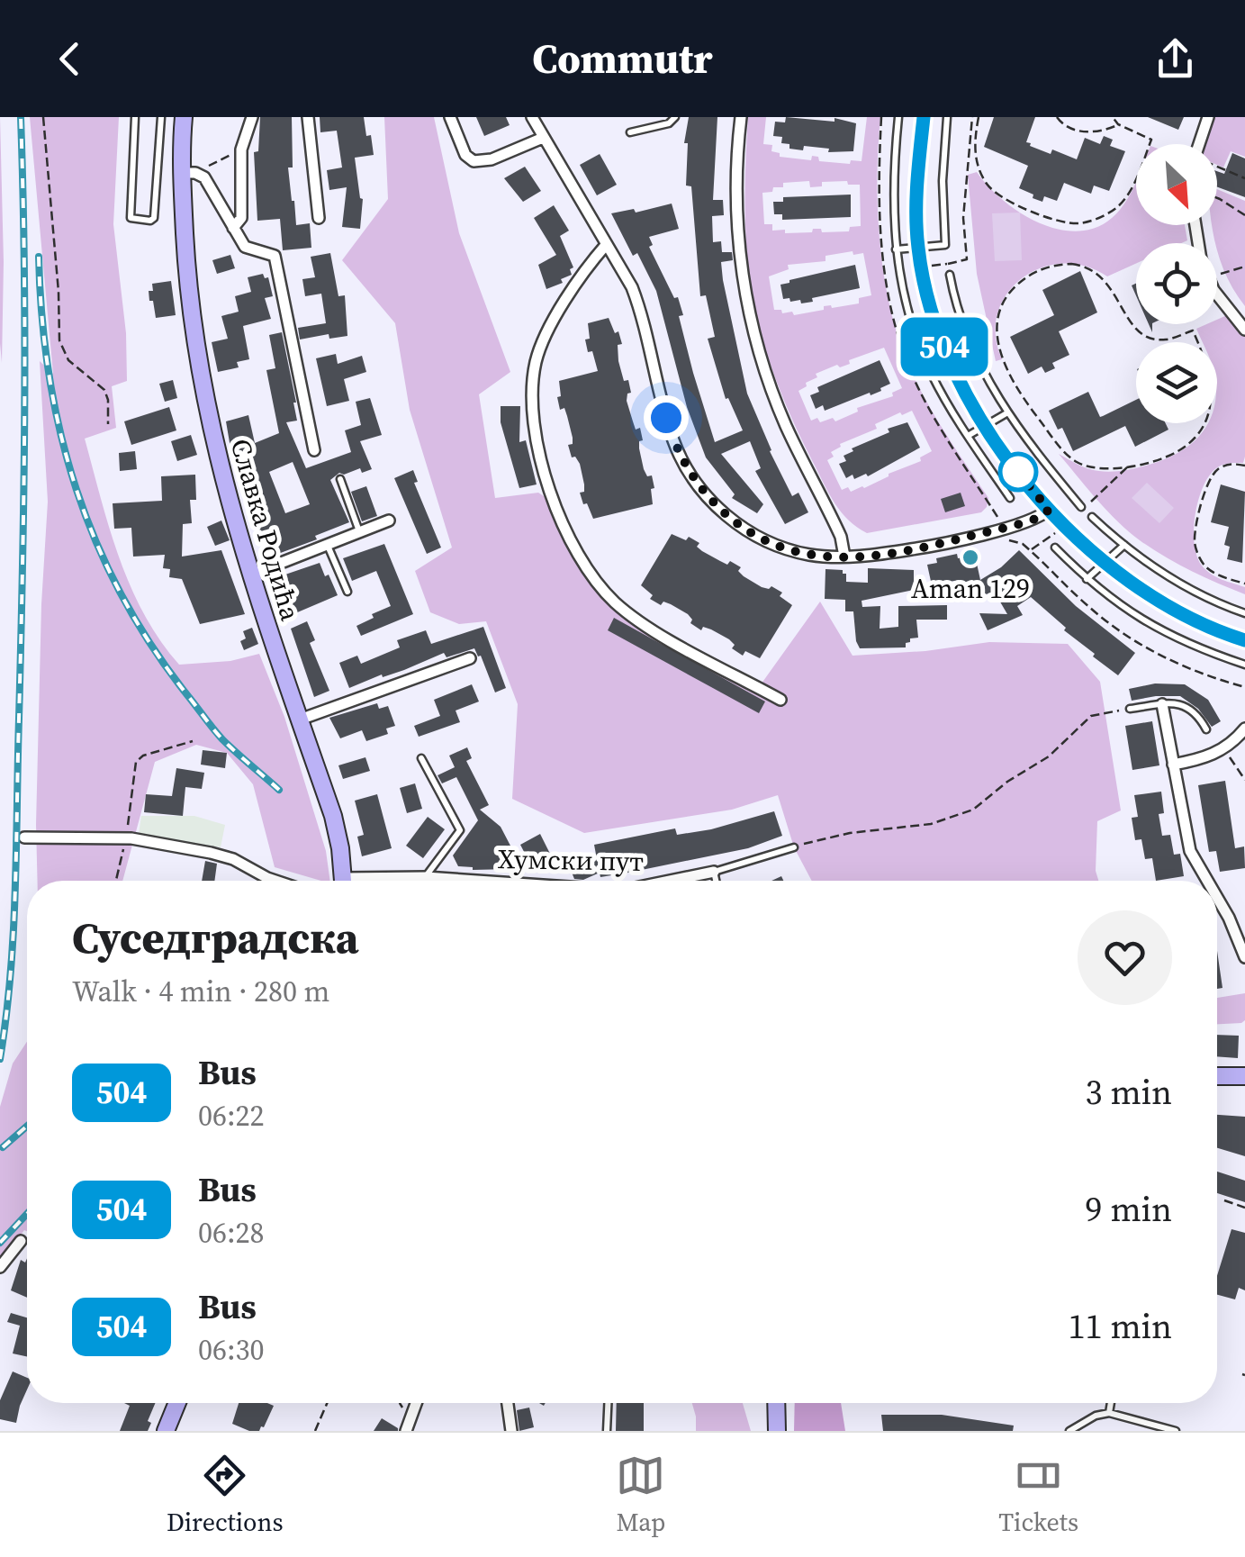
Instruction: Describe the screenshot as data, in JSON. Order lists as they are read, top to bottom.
{
  "streets": {
    "street": ["Славка Родића", "Хумски пут"]
  },
  "places": ["Aman 129"],
  "lines": ["bus line 504"],
  "north": "bottom right",
  "page": {
    "header": "Commutr",
    "on_map": "504",
    "heading": ["Суседградска", "Walk · 4 min · 280 m"],
    "list": [
      {
        "mark": "504",
        "name": "Bus",
        "note": "06:22",
        "value": "3 min"
      },
      {
        "mark": "504",
        "name": "Bus",
        "note": "06:28",
        "value": "9 min"
      },
      {
        "mark": "504",
        "name": "Bus",
        "note": "06:30",
        "value": "11 min"
      }
    ],
    "tabs": ["Directions", "Map", "Tickets"]
  }
}
